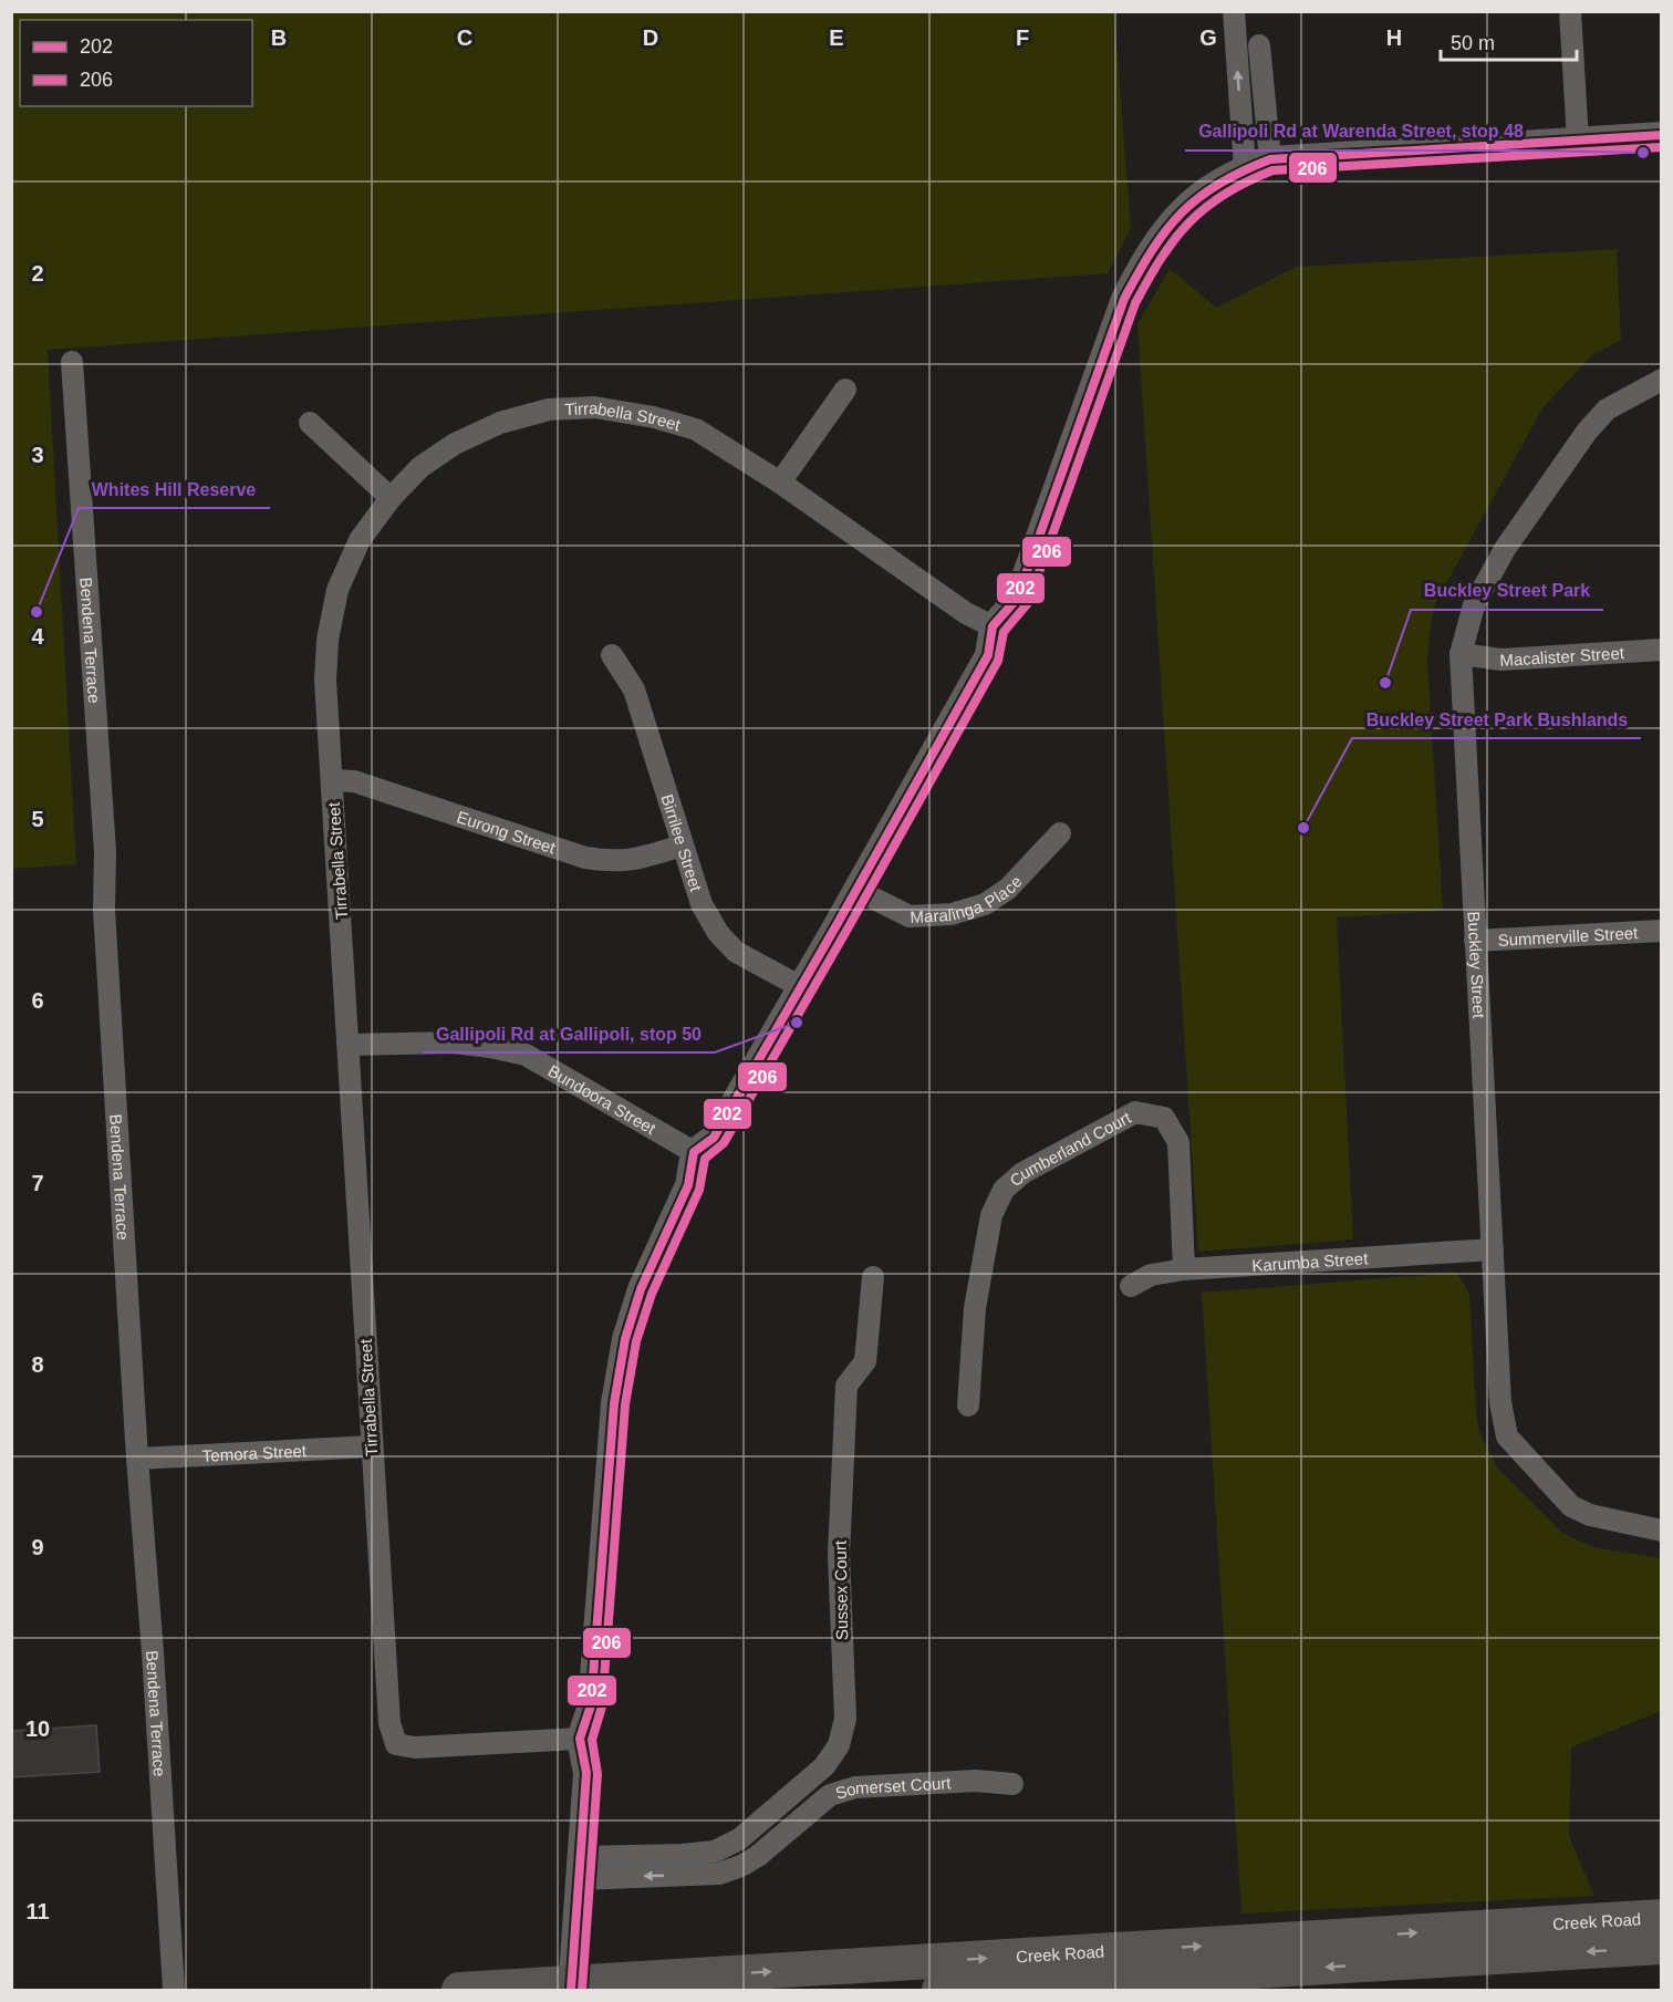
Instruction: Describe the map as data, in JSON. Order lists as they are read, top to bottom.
{
  "streets": {
    "main road": ["Creek Road"],
    "street": [
      "Tirrabella Street",
      "Bendena Terrace",
      "Macalister Street",
      "Eurong Street",
      "Birrilee Street",
      "Maralinga Place",
      "Summerville Street",
      "Buckley Street",
      "Bundoora Street",
      "Cumberland Court",
      "Karumba Street",
      "Temora Street",
      "Sussex Court",
      "Somerset Court"
    ]
  },
  "crossings": [
    ["Tirrabella Street", "Eurong Street"],
    ["Tirrabella Street", "Bundoora Street"],
    ["Tirrabella Street", "Temora Street"],
    ["Bendena Terrace", "Temora Street"],
    ["Macalister Street", "Buckley Street"],
    ["Eurong Street", "Birrilee Street"],
    ["Summerville Street", "Buckley Street"],
    ["Buckley Street", "Karumba Street"],
    ["Cumberland Court", "Karumba Street"]
  ],
  "places": [
    "Gallipoli Rd at Warenda Street, stop 48",
    "Whites Hill Reserve",
    "Buckley Street Park",
    "Buckley Street Park Bushlands",
    "Gallipoli Rd at Gallipoli, stop 50"
  ],
  "lines": ["transit line 202", "transit line 206"],
  "legend": ["202", "206"],
  "scale_bar": "50 m",
  "grid": {
    "columns": [
      "B",
      "C",
      "D",
      "E",
      "F",
      "G",
      "H"
    ],
    "rows": [
      "2",
      "3",
      "4",
      "5",
      "6",
      "7",
      "8",
      "9",
      "10",
      "11"
    ]
  }
}
